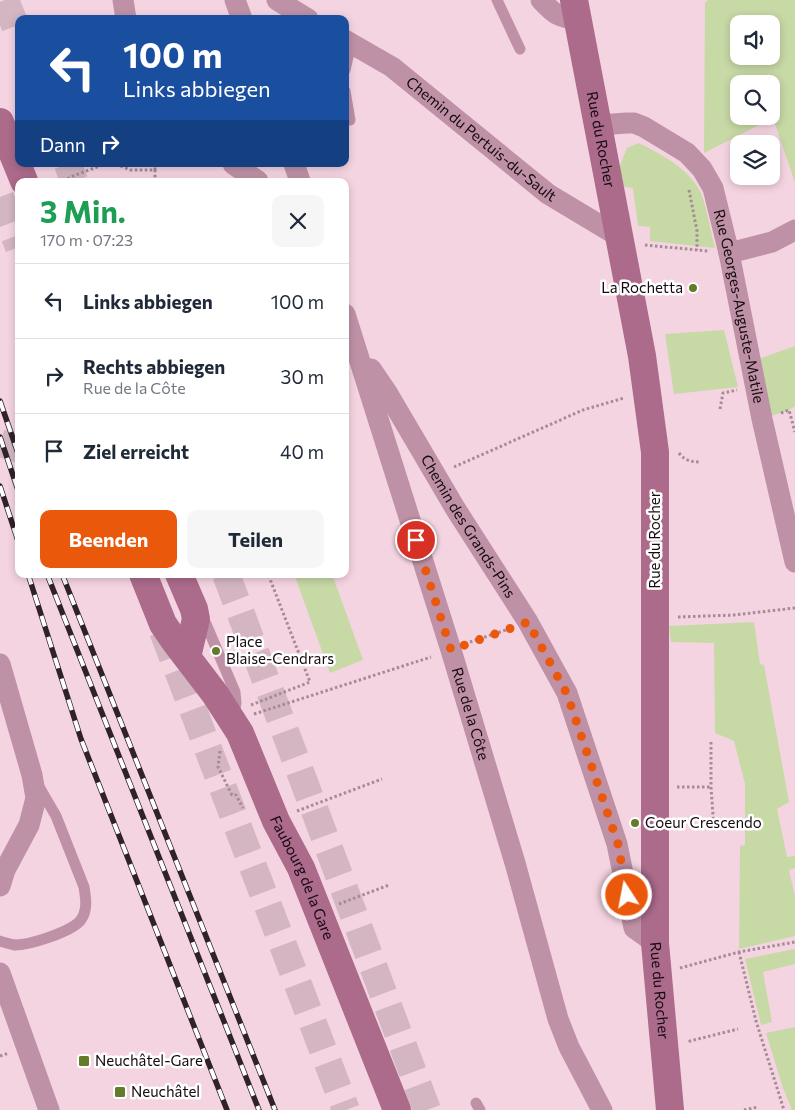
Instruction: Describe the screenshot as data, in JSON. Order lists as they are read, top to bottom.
{
  "streets": {
    "main road": ["Rue du Rocher", "Faubourg de la Gare"],
    "street": [
      "Chemin du Pertuis-du-Sault",
      "Rue Georges-Auguste-Matile",
      "Chemin des Grands-Pins",
      "Rue de la Côte"
    ]
  },
  "crossings": [
    ["Chemin du Pertuis-du-Sault", "Rue du Rocher"],
    ["Rue du Rocher", "Rue Georges-Auguste-Matile"],
    ["Rue du Rocher", "Chemin des Grands-Pins"],
    ["Chemin des Grands-Pins", "Rue de la Côte"]
  ],
  "places": {
    "other": ["La Rochetta", "Place Blaise-Cendrars", "Coeur Crescendo"],
    "transit": ["Neuchâtel-Gare", "Neuchâtel"]
  },
  "page": {
    "turn": ["100 m", "Links abbiegen"],
    "then": "Dann",
    "heading": ["3 Min.", "170 m · 07:23"],
    "list": [
      {
        "name": "Links abbiegen",
        "value": "100 m"
      },
      {
        "name": "Rechts abbiegen",
        "note": "Rue de la Côte",
        "value": "30 m"
      },
      {
        "name": "Ziel erreicht",
        "value": "40 m"
      }
    ],
    "buttons": ["Beenden", "Teilen"]
  }
}
